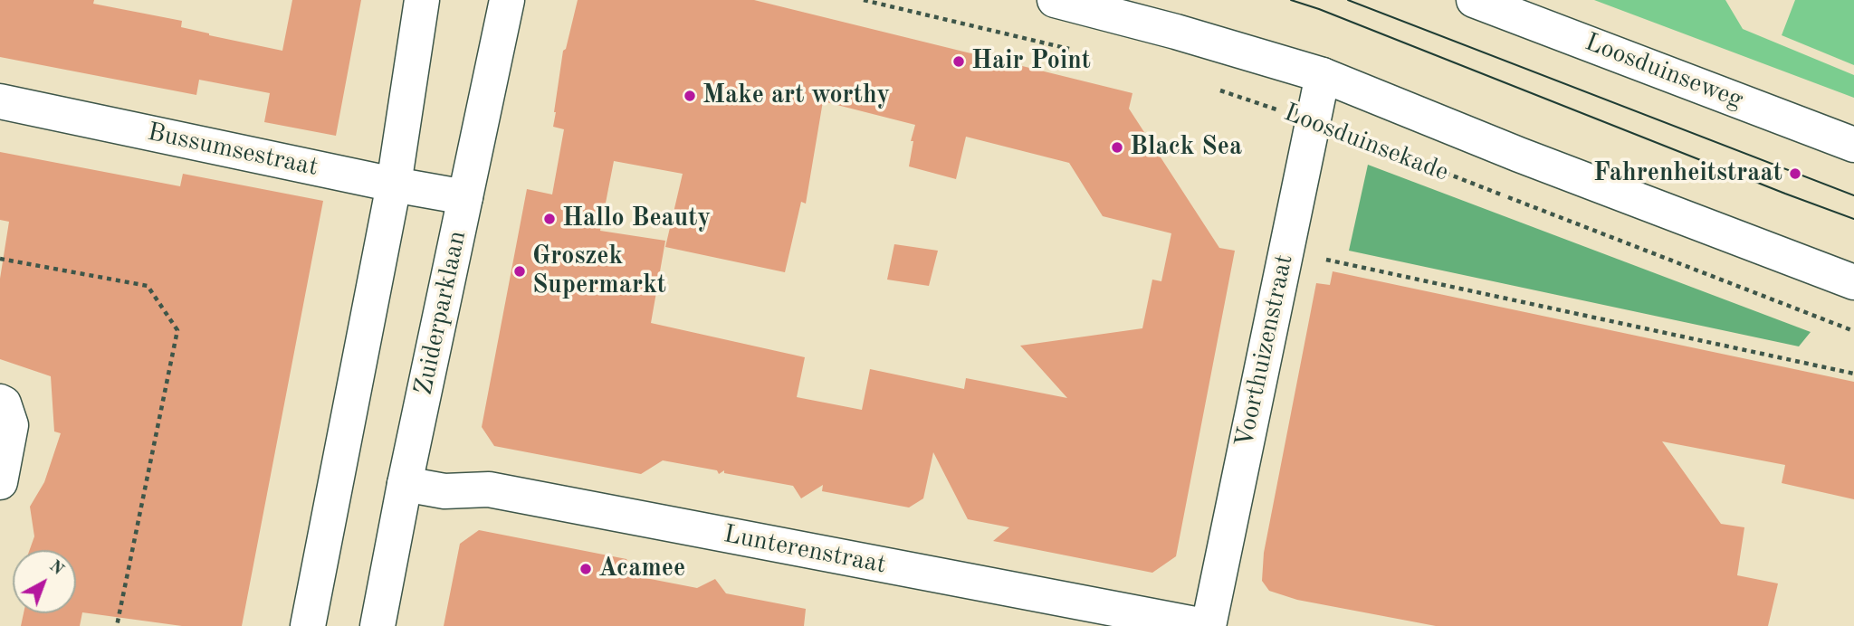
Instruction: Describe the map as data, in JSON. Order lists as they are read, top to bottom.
{
  "streets": {
    "main road": [
      "Loosduinseweg",
      "Loosduinsekade",
      "Bussumsestraat",
      "Zuiderparklaan",
      "Voorthuizenstraat",
      "Lunterenstraat"
    ]
  },
  "crossings": [
    ["Loosduinsekade", "Voorthuizenstraat"],
    ["Bussumsestraat", "Zuiderparklaan"],
    ["Zuiderparklaan", "Lunterenstraat"],
    ["Voorthuizenstraat", "Lunterenstraat"]
  ],
  "places": [
    "Hair Point",
    "Make art worthy",
    "Black Sea",
    "Fahrenheitstraat",
    "Hallo Beauty",
    "Groszek Supermarkt",
    "Acamee"
  ],
  "north": "top right"
}
